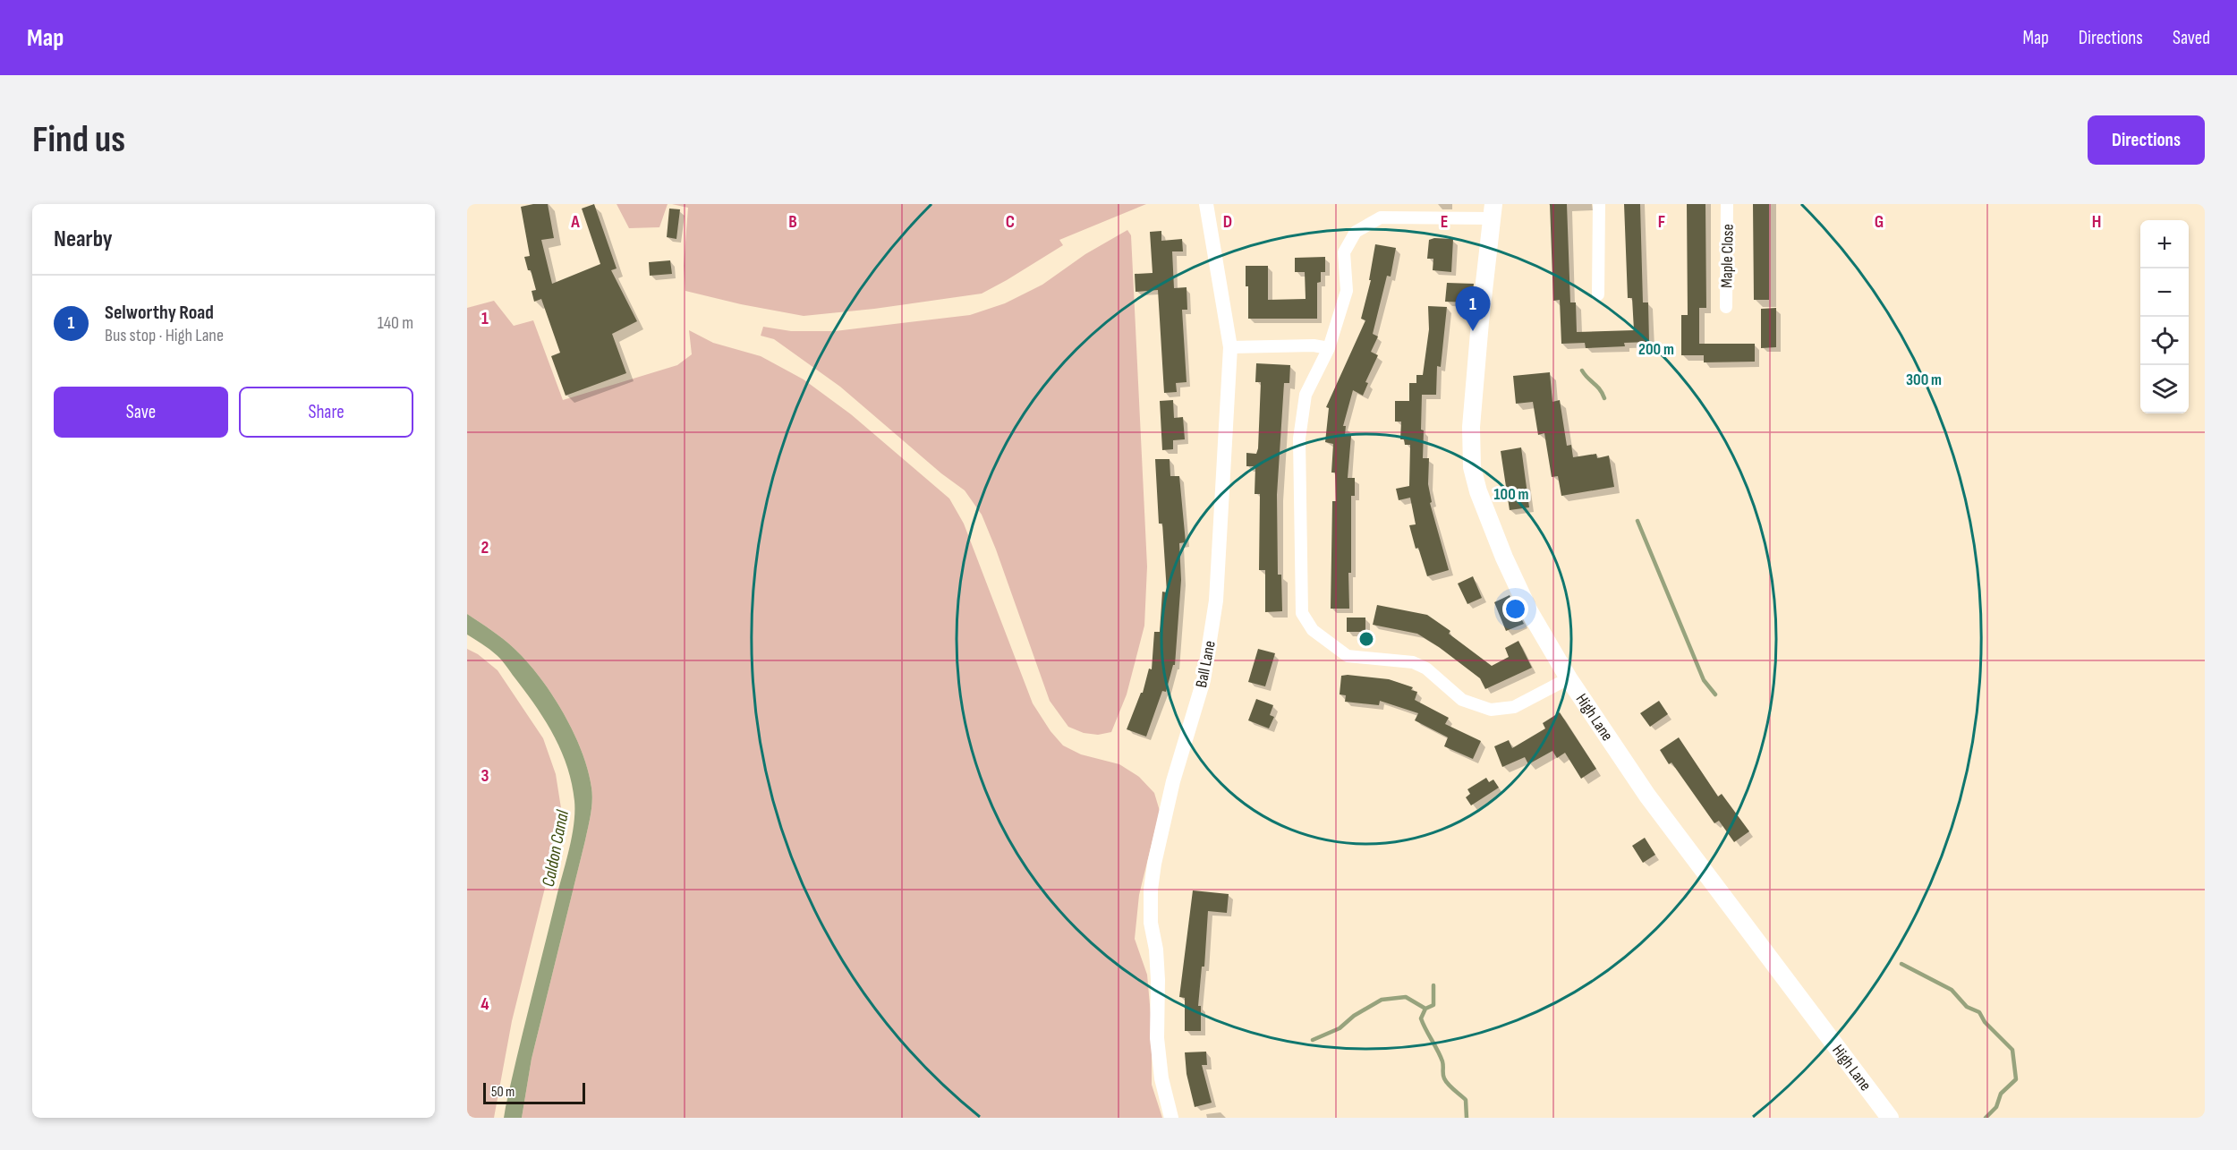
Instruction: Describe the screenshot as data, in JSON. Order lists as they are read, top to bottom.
{
  "streets": {
    "main road": ["High Lane"],
    "street": ["Maple Close", "Ball Lane"]
  },
  "water": ["Caldon Canal"],
  "scale_bar": "50 m",
  "page": {
    "header": "Map",
    "nav": ["Map", "Directions", "Saved"],
    "buttons": [
      "Directions",
      ["Save", "Share"]
    ],
    "title": "Find us",
    "heading": "Nearby",
    "map_buttons": ["+", "−"],
    "list": [
      {
        "mark": "1",
        "name": "Selworthy Road",
        "note": "Bus stop · High Lane",
        "value": "140 m"
      }
    ],
    "pins": "1",
    "scale": "50 m"
  },
  "grid": {
    "columns": [
      "A",
      "B",
      "C",
      "D",
      "E",
      "F",
      "G",
      "H"
    ],
    "rows": [
      "1",
      "2",
      "3",
      "4"
    ]
  },
  "rings": ["200 m", "300 m", "100 m"]
}
